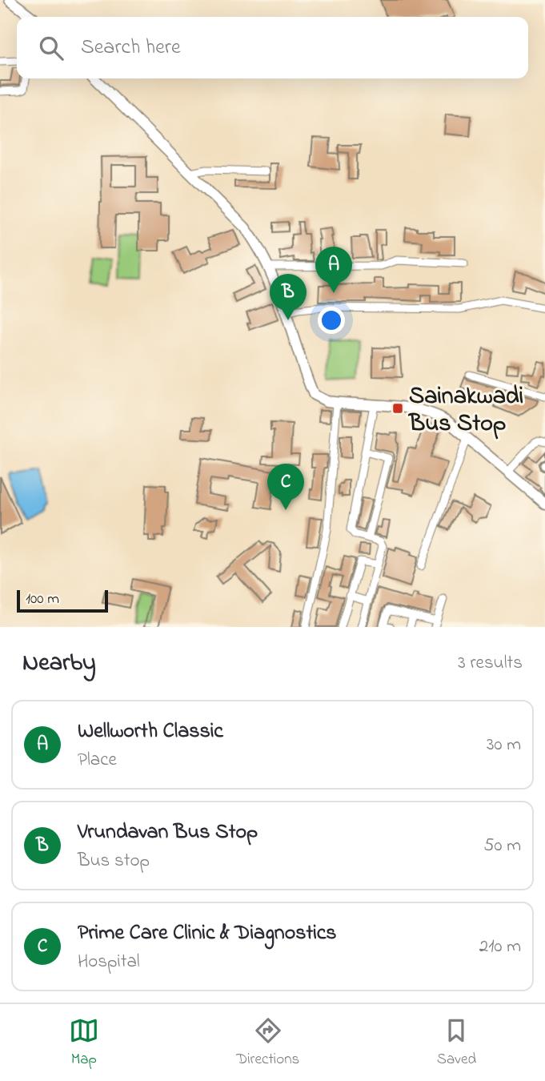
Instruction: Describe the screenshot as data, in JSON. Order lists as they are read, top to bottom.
{
  "places": {
    "transit": ["Sainakwadi Bus Stop"]
  },
  "scale_bar": "100 m",
  "page": {
    "search": "Search here",
    "pins": ["A", "B", "C"],
    "scale": "100 m",
    "heading": ["Nearby", "3 results"],
    "list": [
      {
        "mark": "A",
        "name": "Wellworth Classic",
        "note": "Place",
        "value": "30 m"
      },
      {
        "mark": "B",
        "name": "Vrundavan Bus Stop",
        "note": "Bus stop",
        "value": "50 m"
      },
      {
        "mark": "C",
        "name": "Prime Care Clinic & Diagnostics",
        "note": "Hospital",
        "value": "210 m"
      }
    ],
    "nav": ["Map", "Directions", "Saved"]
  }
}
